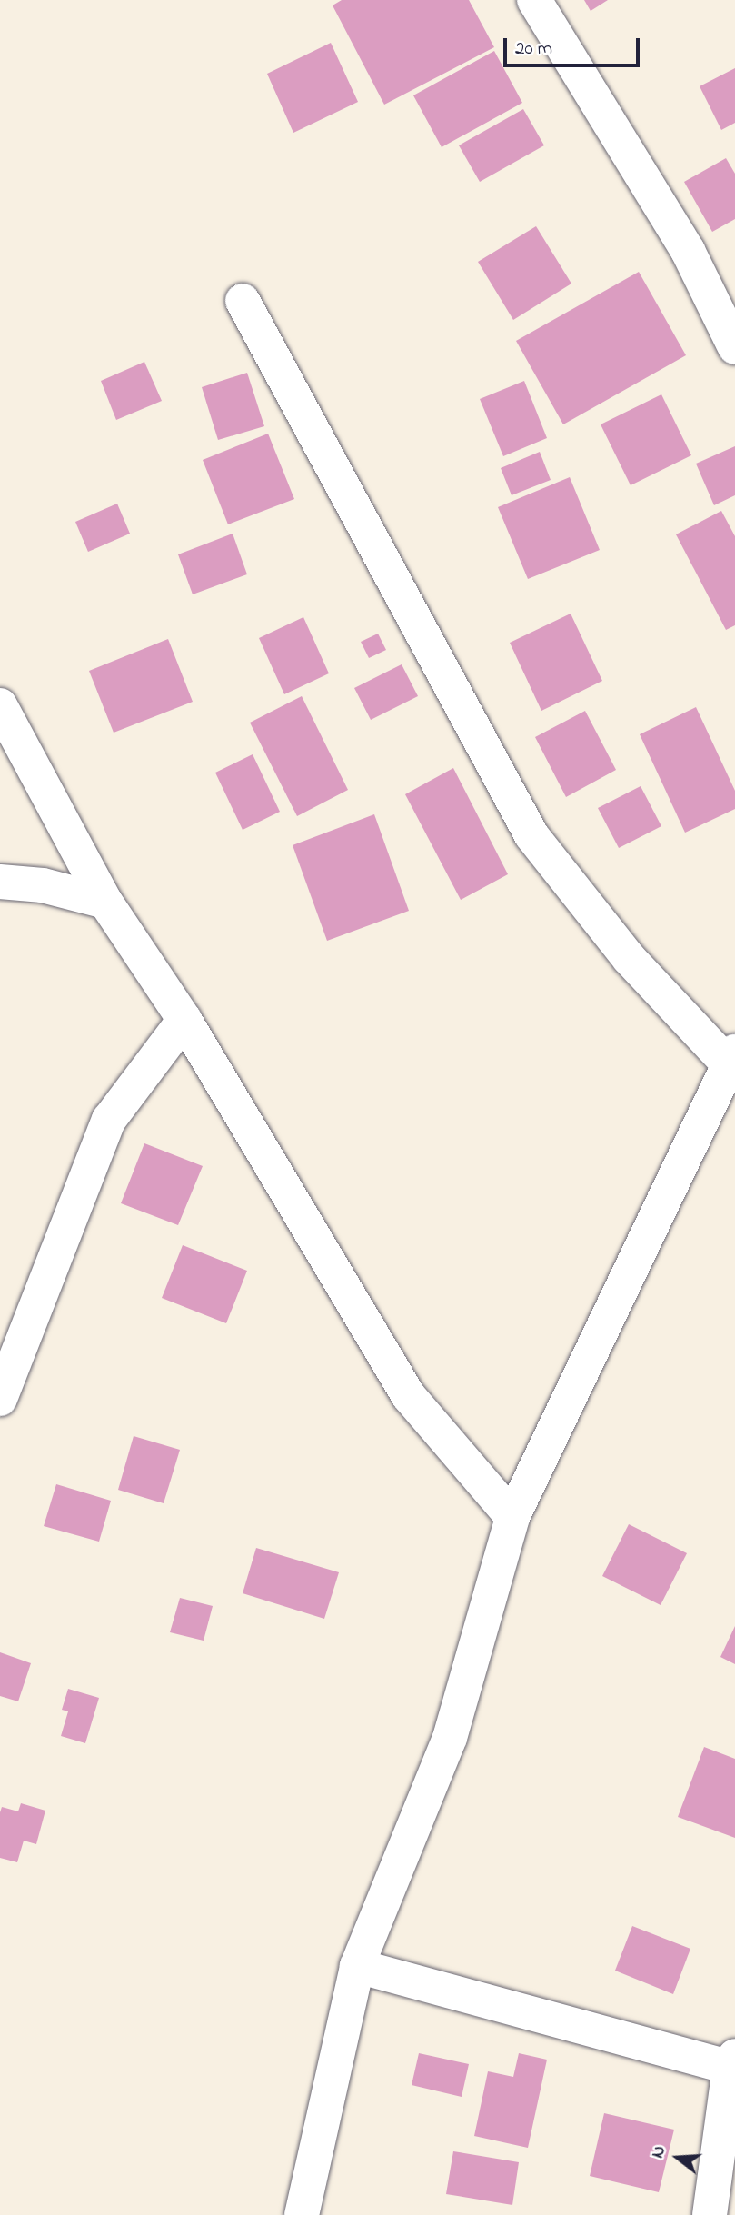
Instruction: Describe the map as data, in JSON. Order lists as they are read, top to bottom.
{
  "scale_bar": "20 m",
  "north": "left"
}
